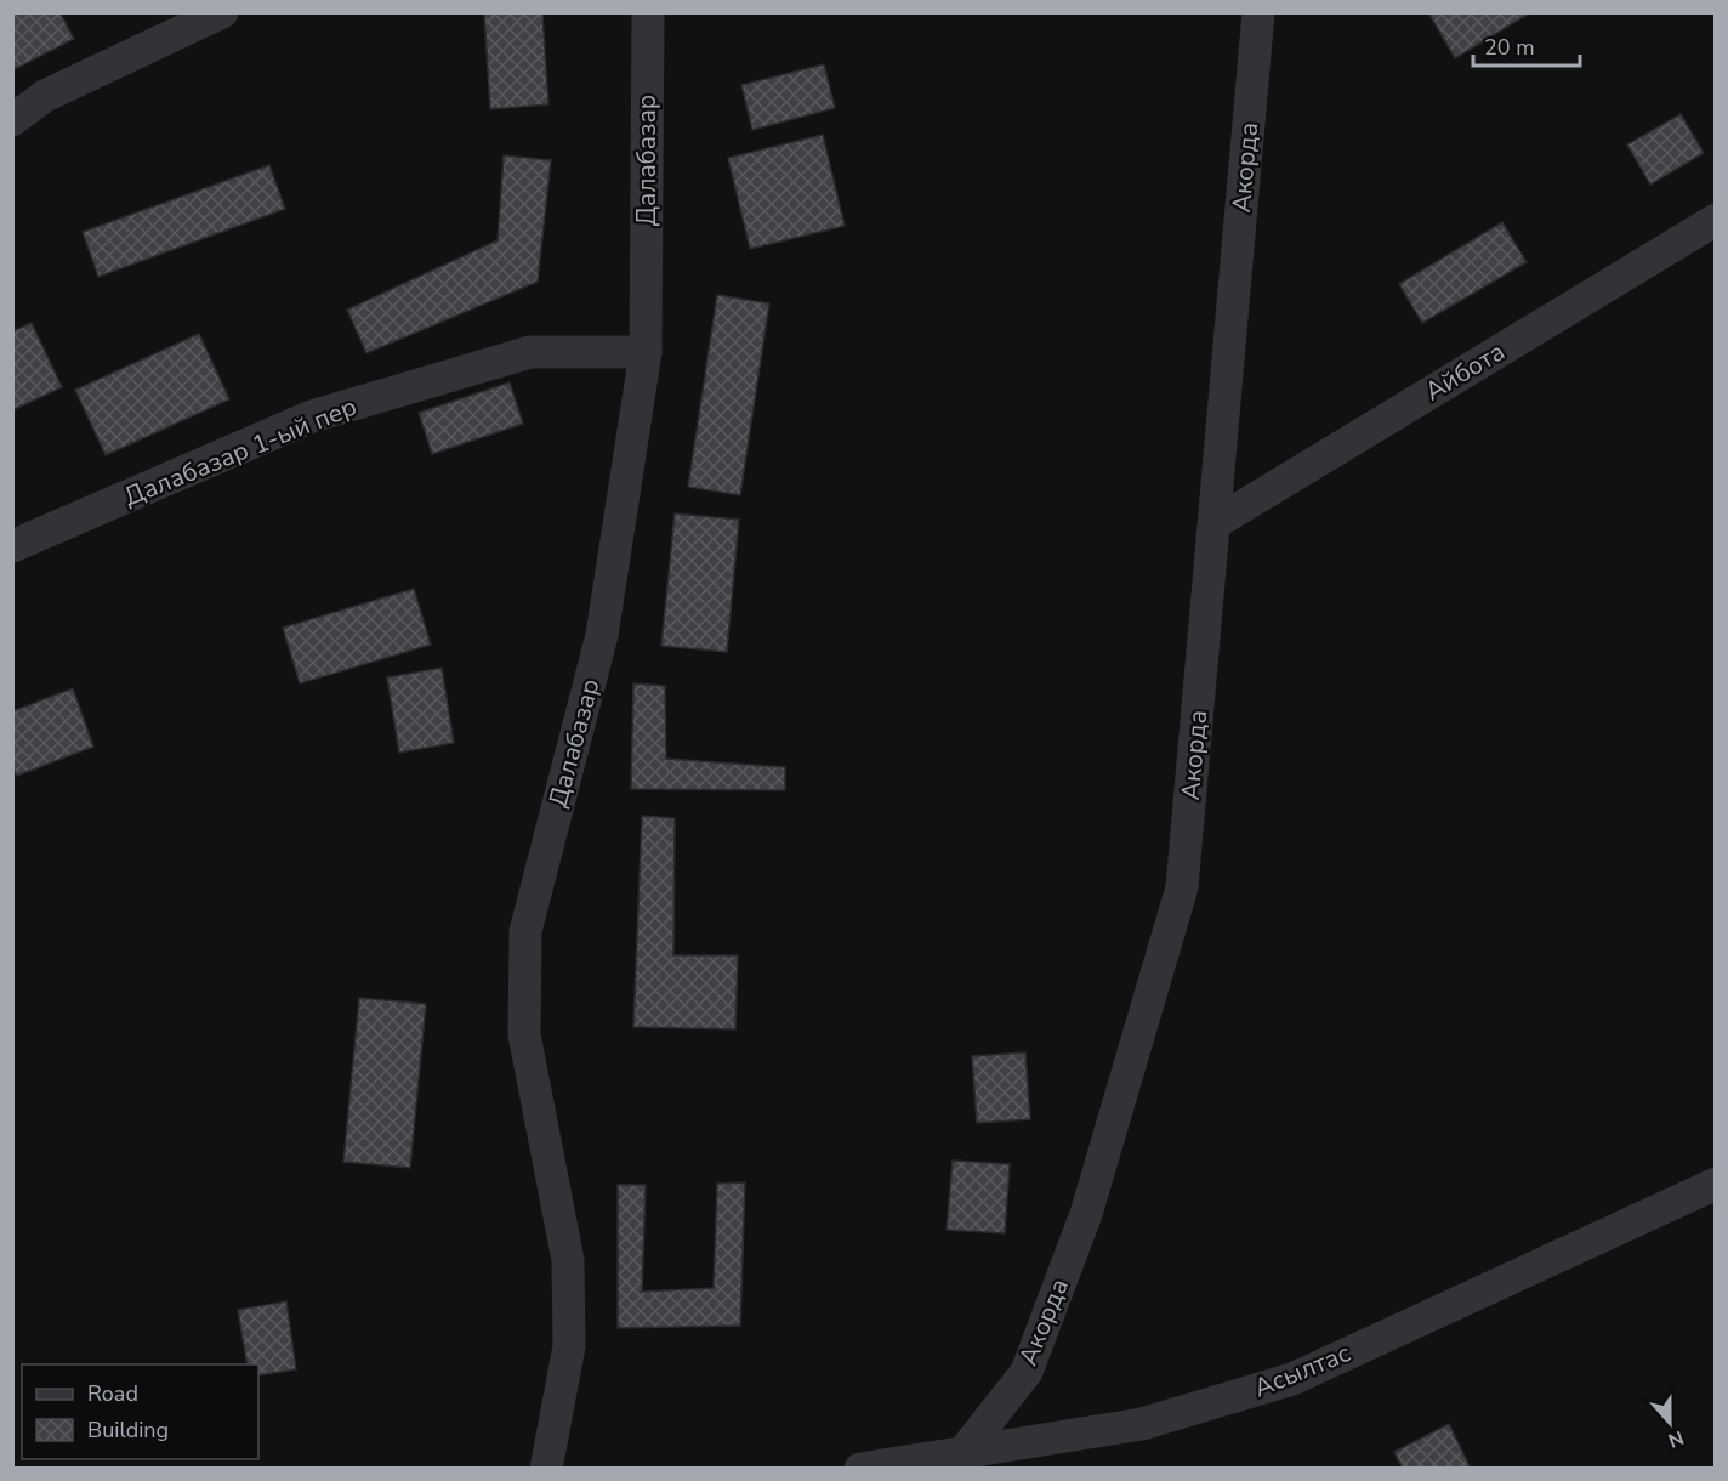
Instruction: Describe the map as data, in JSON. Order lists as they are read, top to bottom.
{
  "streets": {
    "street": [
      "Далабазар",
      "Акорда",
      "Айбота",
      "Далабазар 1-ый пер",
      "Асылтас"
    ]
  },
  "crossings": [
    ["Далабазар", "Далабазар 1-ый пер"],
    ["Акорда", "Айбота"],
    ["Акорда", "Асылтас"]
  ],
  "legend": ["Road", "Building"],
  "scale_bar": "20 m",
  "north": "bottom"
}
